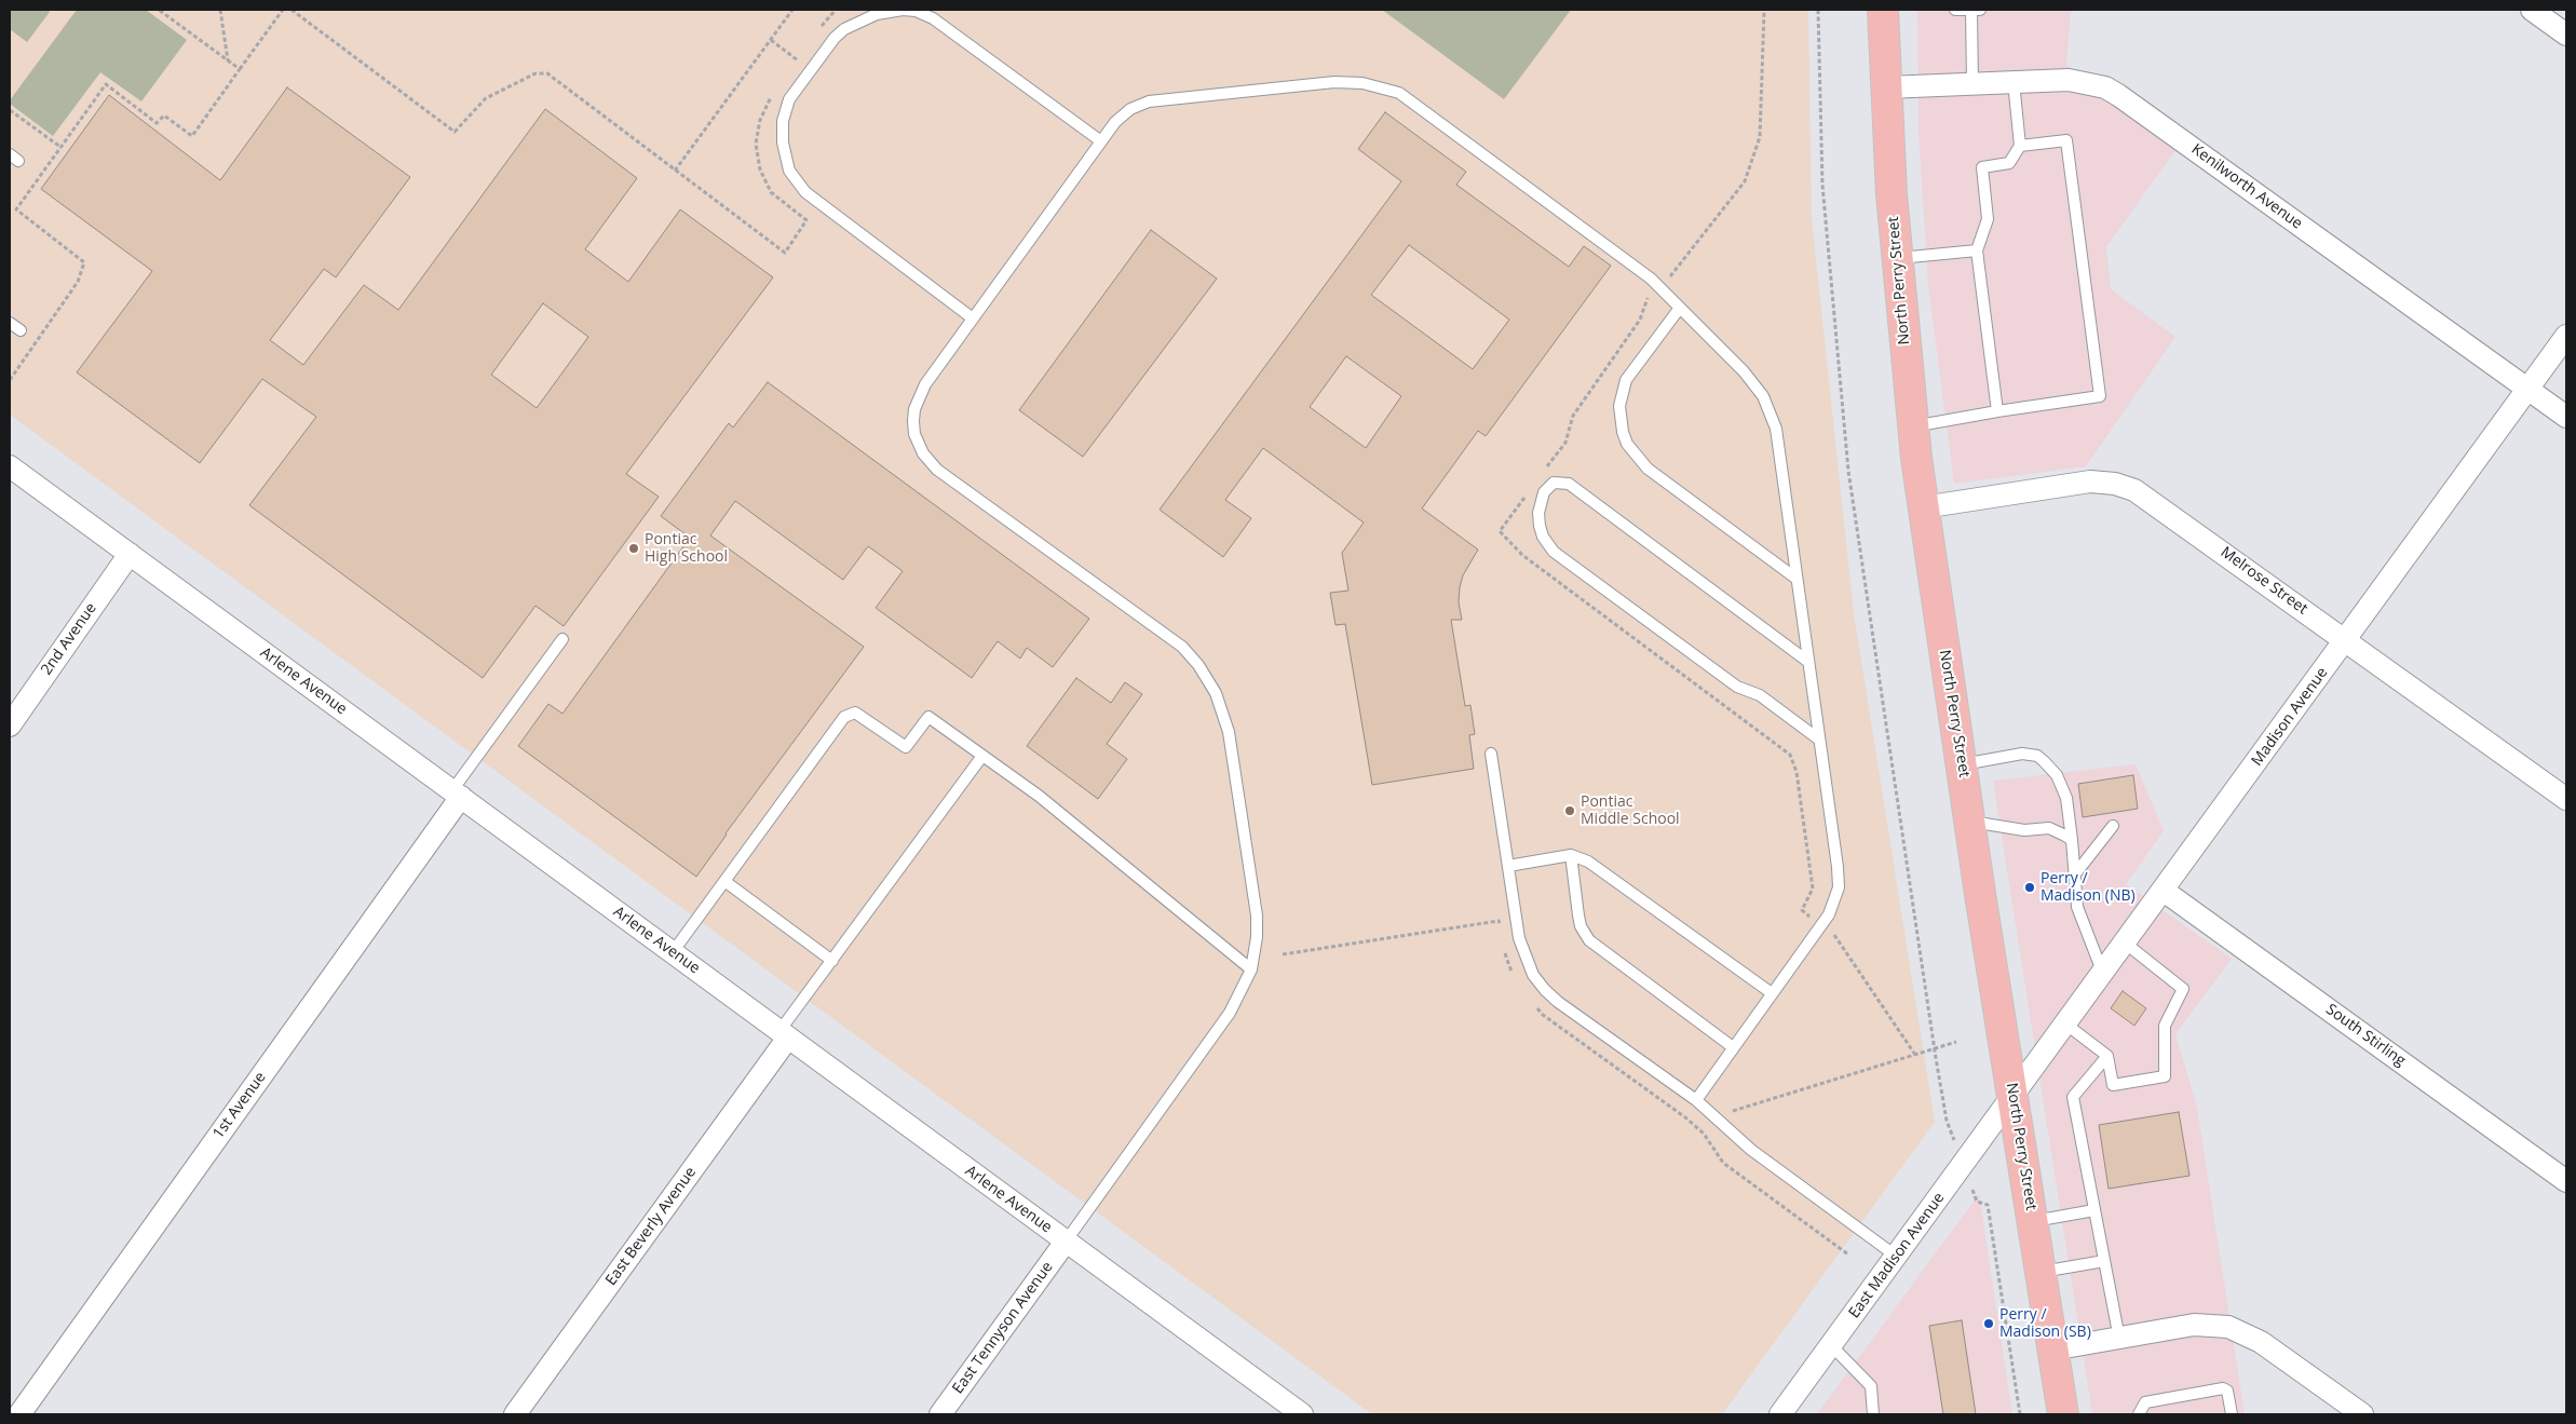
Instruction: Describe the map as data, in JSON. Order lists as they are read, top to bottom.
{
  "streets": {
    "main road": ["North Perry Street"],
    "street": [
      "Kenilworth Avenue",
      "Melrose Street",
      "2nd Avenue",
      "Arlene Avenue",
      "Madison Avenue",
      "South Stirling",
      "1st Avenue",
      "East Beverly Avenue",
      "East Madison Avenue",
      "East Tennyson Avenue"
    ]
  },
  "crossings": [
    ["Kenilworth Avenue", "North Perry Street"],
    ["Kenilworth Avenue", "Madison Avenue"],
    ["North Perry Street", "Melrose Street"],
    ["North Perry Street", "Madison Avenue"],
    ["North Perry Street", "East Madison Avenue"],
    ["Melrose Street", "Madison Avenue"],
    ["2nd Avenue", "Arlene Avenue"],
    ["Arlene Avenue", "1st Avenue"],
    ["Arlene Avenue", "East Beverly Avenue"],
    ["Arlene Avenue", "East Tennyson Avenue"],
    ["Madison Avenue", "South Stirling"],
    ["Madison Avenue", "East Madison Avenue"]
  ],
  "places": [
    "Pontiac High School",
    "Pontiac Middle School",
    "Perry / Madison (NB)",
    "Perry / Madison (SB)"
  ]
}
